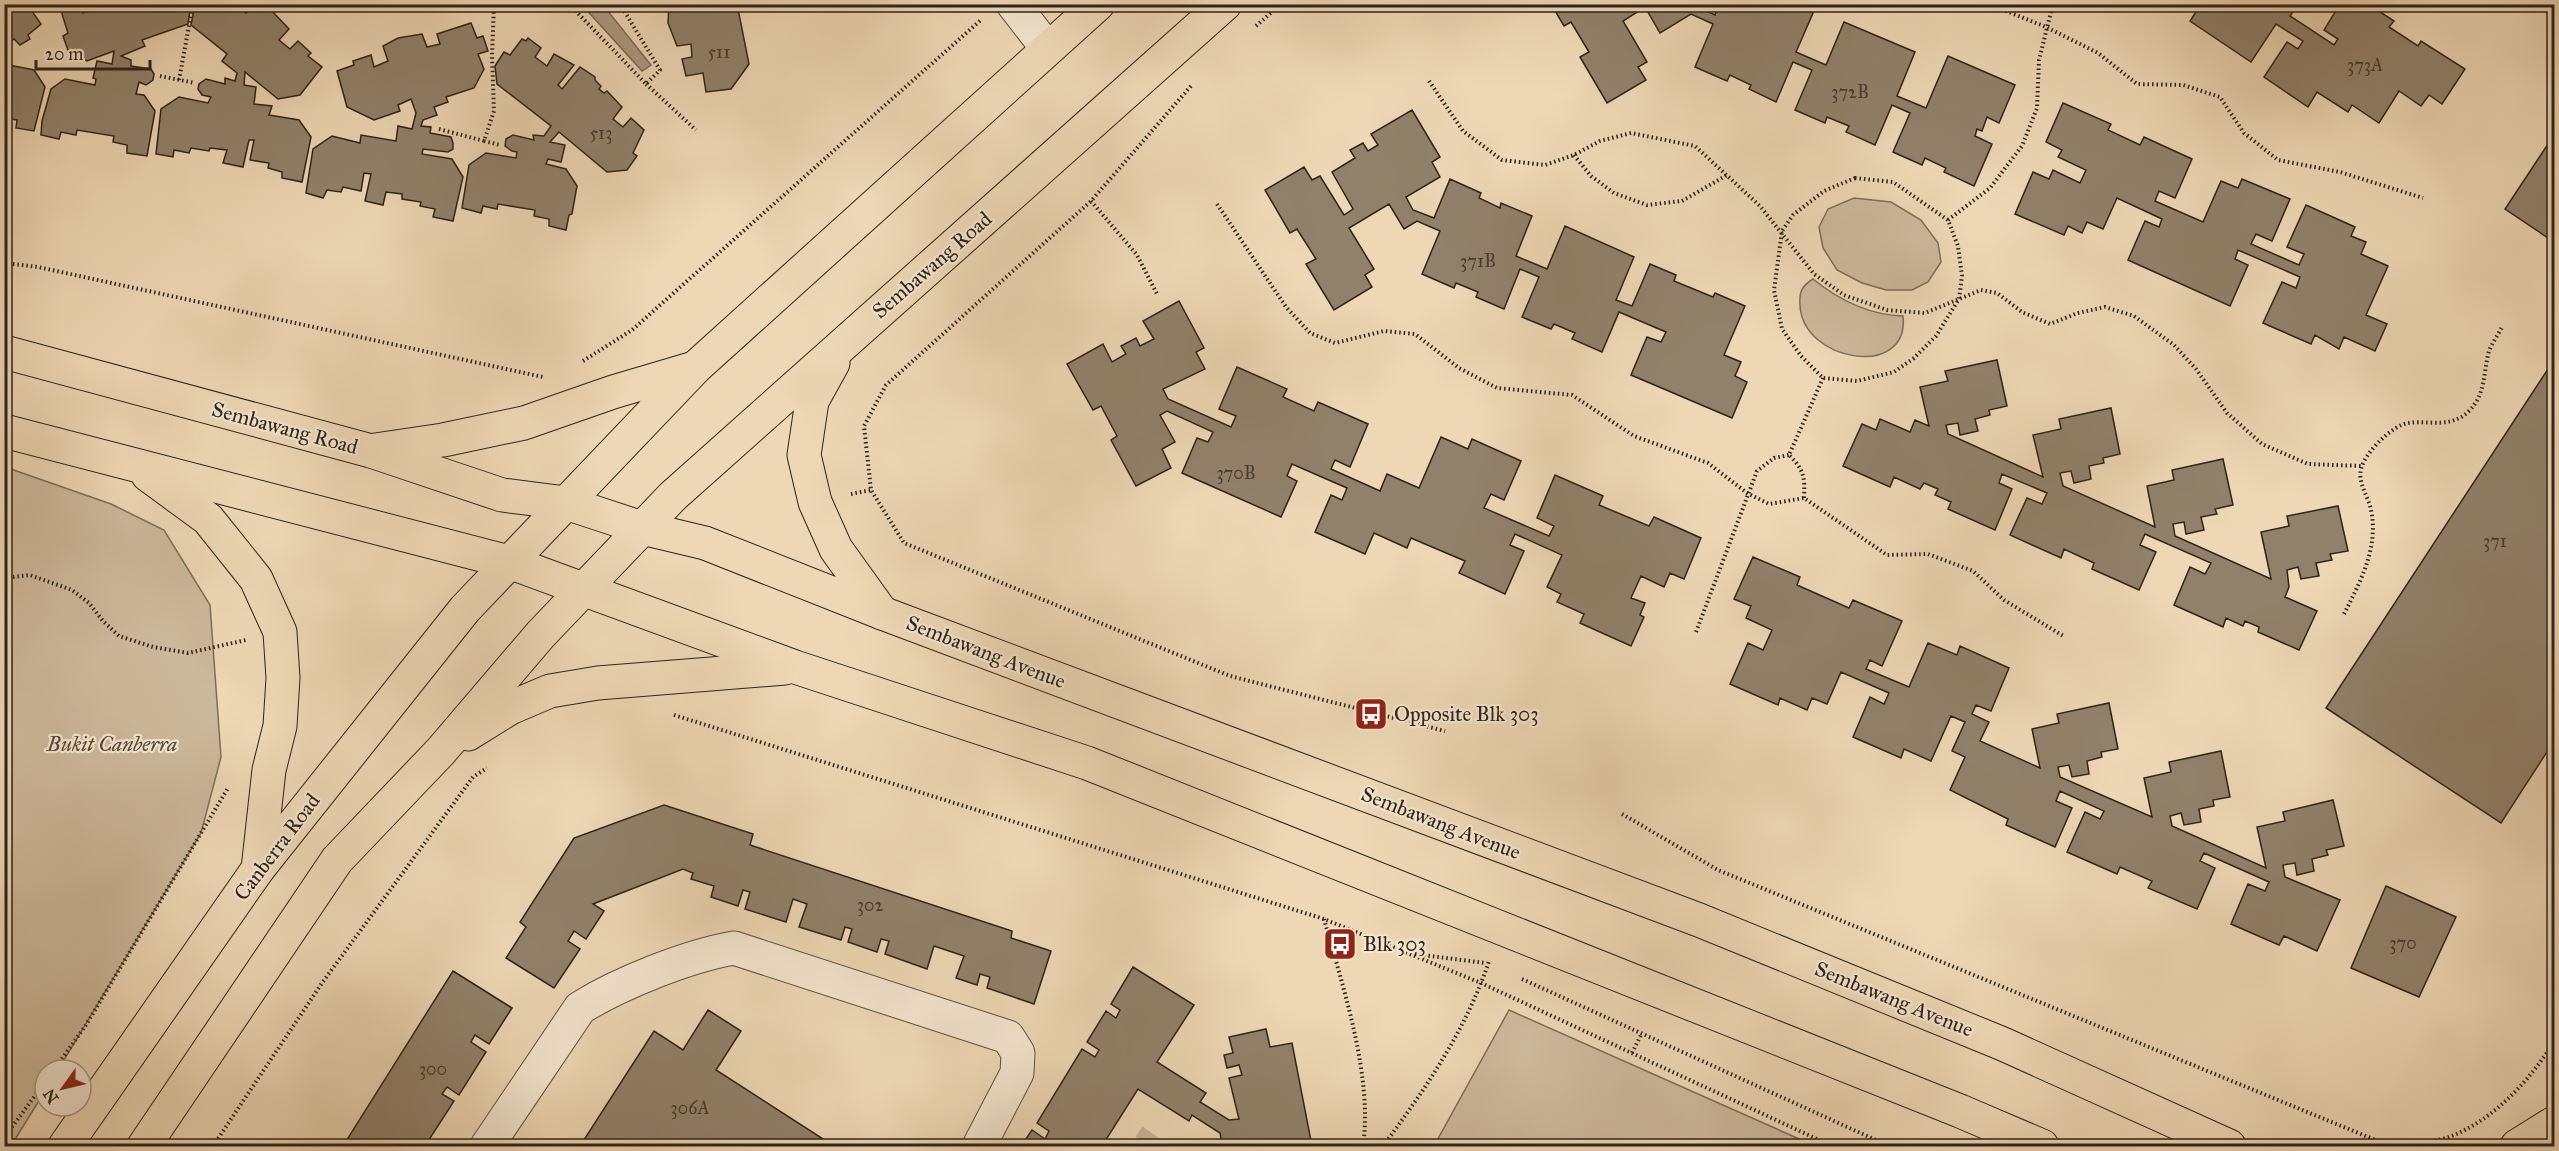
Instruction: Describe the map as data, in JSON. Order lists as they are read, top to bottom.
{
  "streets": {
    "main road": ["Sembawang Road", "Sembawang Avenue", "Canberra Road"]
  },
  "crossings": [
    ["Sembawang Road", "Sembawang Avenue"]
  ],
  "parks": ["Bukit Canberra"],
  "places": {
    "bus stop": ["Opposite Blk 303", "Blk 303"]
  },
  "house_numbers": [
    "511",
    "373A",
    "372B",
    "513",
    "371B",
    "370B",
    "371",
    "302",
    "370",
    "300",
    "306A"
  ],
  "scale_bar": "20 m",
  "north": "bottom left"
}
